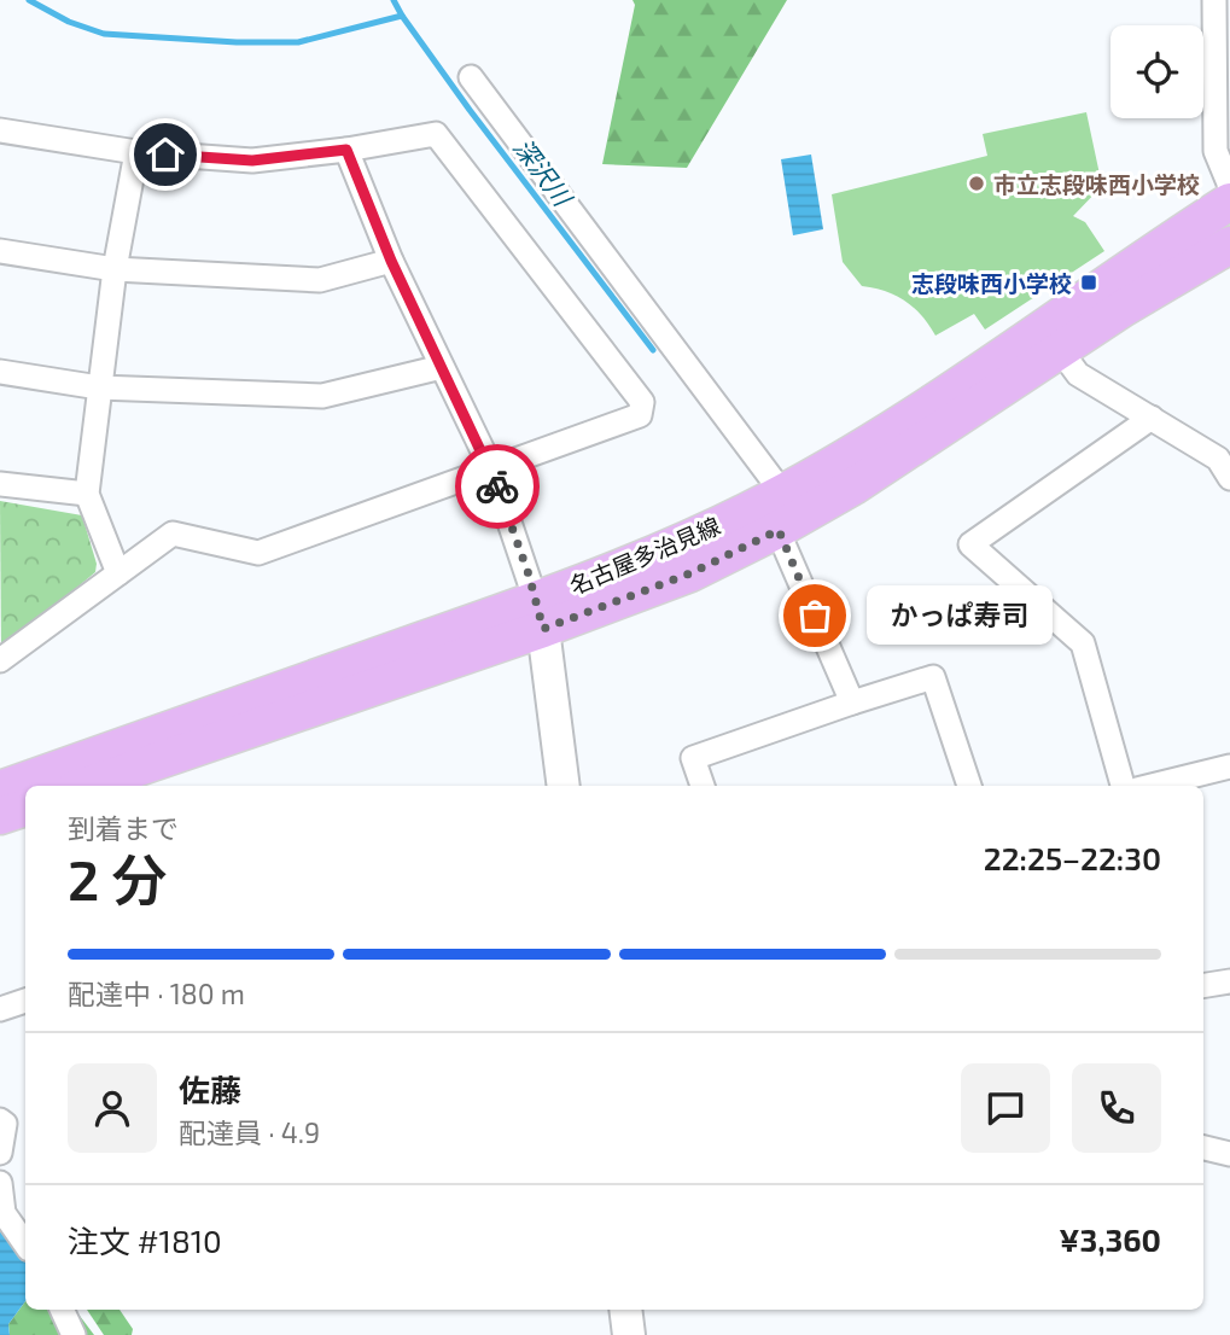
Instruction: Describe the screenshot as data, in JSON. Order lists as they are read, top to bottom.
{
  "streets": {
    "main road": ["名古屋多治見線"]
  },
  "water": ["深沢川"],
  "places": {
    "other": ["市立志段味西小学校", "かっぱ寿司"],
    "transit": ["志段味西小学校"]
  },
  "page": {
    "bubble": "かっぱ寿司",
    "heading": ["2 分", "到着まで", "22:25–22:30"],
    "panel": [
      "佐藤",
      "配達員 · 4.9",
      "注文 #1810",
      "¥3,360"
    ],
    "bar": "配達中 · 180 m"
  }
}
